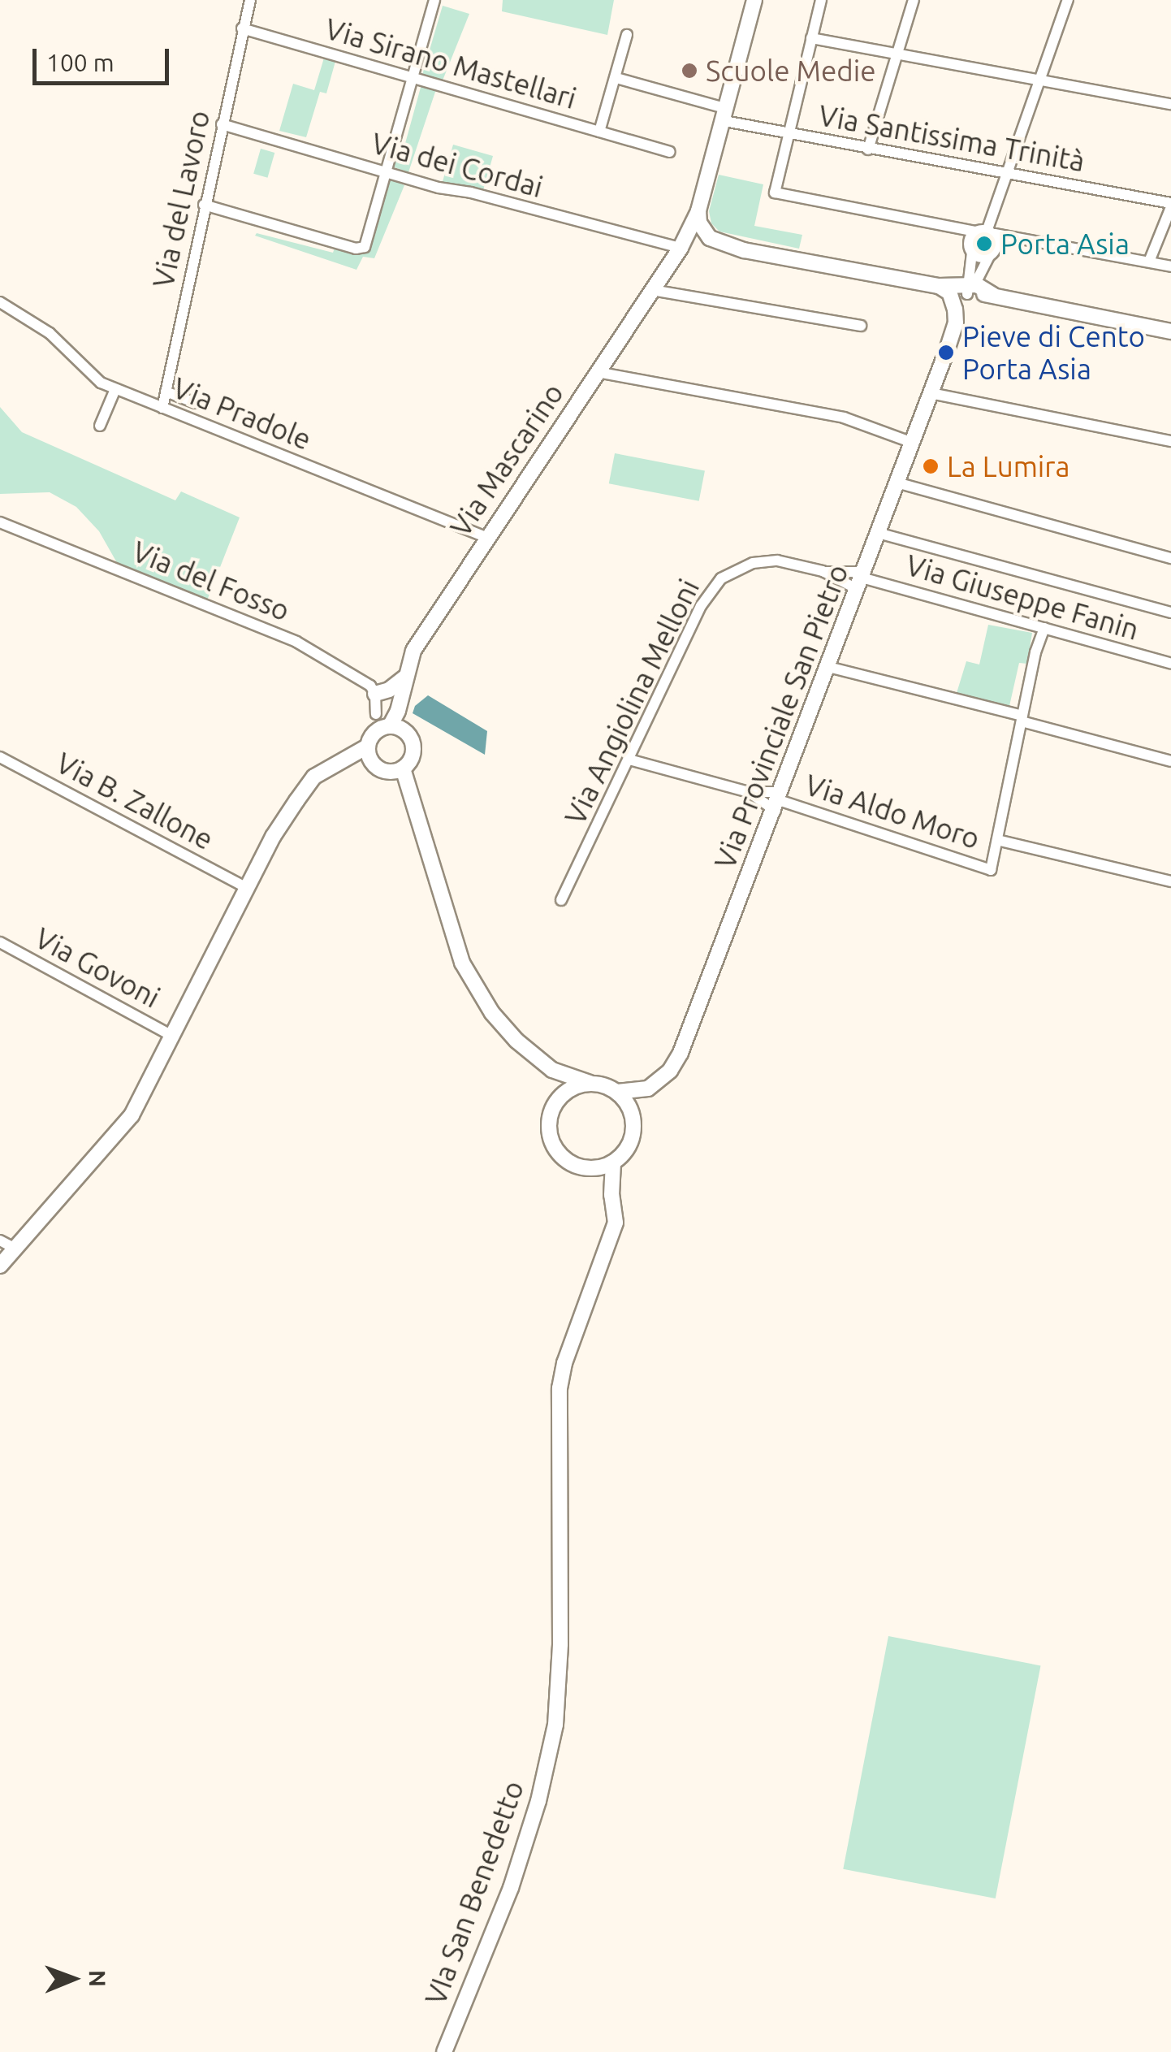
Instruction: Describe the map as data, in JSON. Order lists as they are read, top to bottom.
{
  "streets": {
    "main road": ["Via Mascarino", "Via Provinciale San Pietro", "VIa San Benedetto"],
    "street": [
      "Via Sirano Mastellari",
      "Via Santissima Trinità",
      "Via dei Cordai",
      "Via del Lavoro",
      "Via Pradole",
      "Via del Fosso",
      "Via Giuseppe Fanin",
      "Via Angiolina Melloni",
      "Via B. Zallone",
      "Via Aldo Moro",
      "Via Govoni"
    ]
  },
  "crossings": [
    ["Via Sirano Mastellari", "Via Santissima Trinità"],
    ["Via Sirano Mastellari", "Via del Lavoro"],
    ["Via Sirano Mastellari", "Via Mascarino"],
    ["Via Santissima Trinità", "Via Mascarino"],
    ["Via dei Cordai", "Via del Lavoro"],
    ["Via dei Cordai", "Via Mascarino"],
    ["Via del Lavoro", "Via Pradole"],
    ["Via Pradole", "Via Mascarino"],
    ["Via Giuseppe Fanin", "Via Angiolina Melloni"],
    ["Via Giuseppe Fanin", "Via Provinciale San Pietro"],
    ["Via Angiolina Melloni", "Via Provinciale San Pietro"],
    ["Via Provinciale San Pietro", "Via Aldo Moro"]
  ],
  "places": [
    "Scuole Medie",
    "Porta Asia",
    "Pieve di Cento Porta Asia",
    "La Lumira"
  ],
  "scale_bar": "100 m",
  "north": "right"
}
